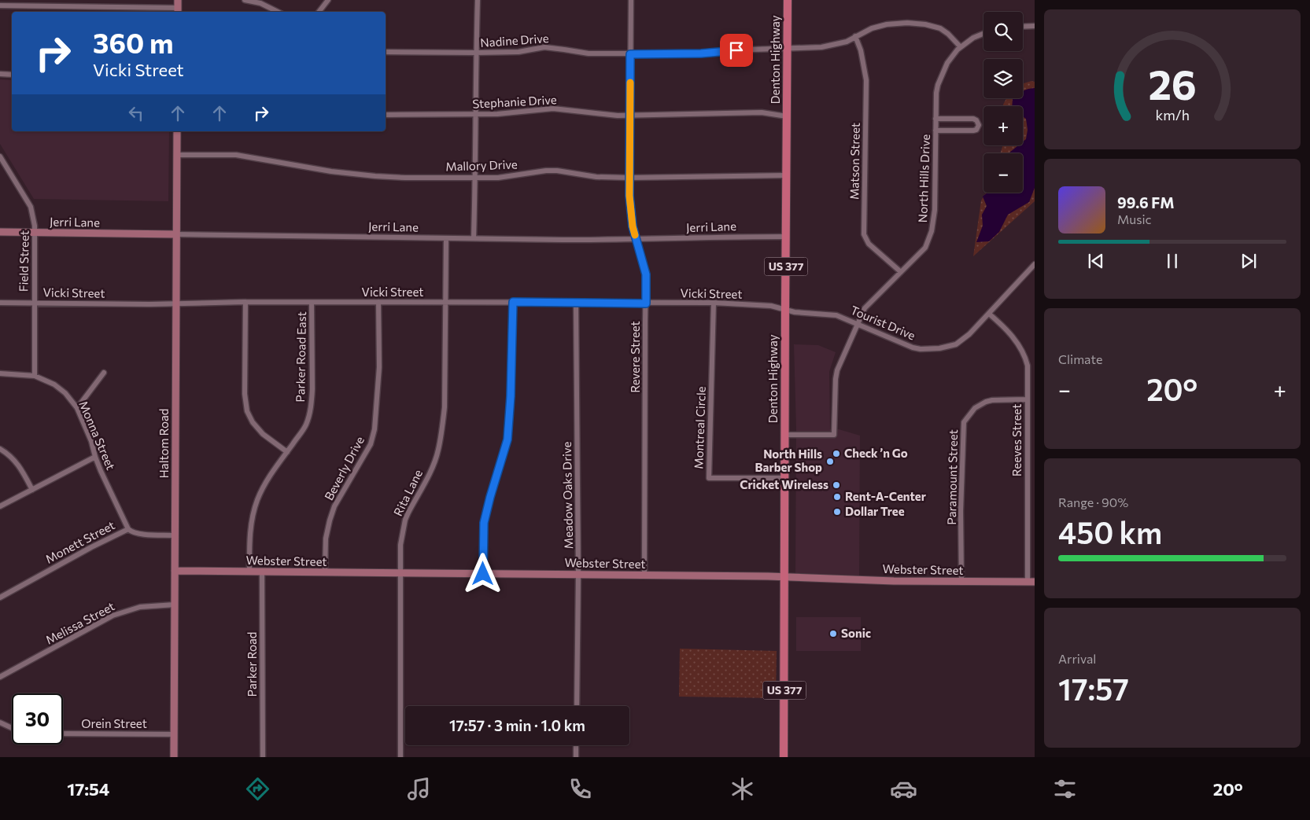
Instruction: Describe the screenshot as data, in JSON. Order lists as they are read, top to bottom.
{
  "streets": {
    "main road": ["Denton Highway", "US 377"],
    "street": [
      "Nadine Drive",
      "Stephanie Drive",
      "Matson Street",
      "Mallory Drive",
      "North Hills Drive",
      "Jerri Lane",
      "Field Street",
      "Vicki Street",
      "Tourist Drive",
      "Parker Road East",
      "Revere Street",
      "Montreal Circle",
      "Monna Street",
      "Reeves Street",
      "Haltom Road",
      "Beverly Drive",
      "Paramount Street",
      "Rita Lane",
      "Meadow Oaks Drive",
      "Monett Street",
      "Webster Street",
      "Melissa Street",
      "Parker Road",
      "Orein Street"
    ]
  },
  "crossings": [
    ["Nadine Drive", "Denton Highway"],
    ["Nadine Drive", "Matson Street"],
    ["Nadine Drive", "North Hills Drive"],
    ["Nadine Drive", "Revere Street"],
    ["Denton Highway", "Stephanie Drive"],
    ["Denton Highway", "Mallory Drive"],
    ["Denton Highway", "North Hills Drive"],
    ["Denton Highway", "Jerri Lane"],
    ["Denton Highway", "Vicki Street"],
    ["Denton Highway", "Tourist Drive"],
    ["Denton Highway", "Montreal Circle"],
    ["Denton Highway", "Webster Street"],
    ["Stephanie Drive", "Revere Street"],
    ["Matson Street", "North Hills Drive"],
    ["Mallory Drive", "Revere Street"],
    ["Mallory Drive", "Haltom Road"],
    ["North Hills Drive", "Tourist Drive"],
    ["Jerri Lane", "Field Street"],
    ["Jerri Lane", "Revere Street"],
    ["Jerri Lane", "Haltom Road"],
    ["Jerri Lane", "Rita Lane"],
    ["Field Street", "Vicki Street"],
    ["Field Street", "Monna Street"],
    ["Vicki Street", "Tourist Drive"],
    ["Vicki Street", "Parker Road East"],
    ["Vicki Street", "Revere Street"],
    ["Vicki Street", "Montreal Circle"],
    ["Vicki Street", "Haltom Road"],
    ["Vicki Street", "Beverly Drive"],
    ["Vicki Street", "Rita Lane"],
    ["Vicki Street", "Meadow Oaks Drive"],
    ["Tourist Drive", "Reeves Street"],
    ["Revere Street", "Webster Street"],
    ["Monna Street", "Monett Street"],
    ["Reeves Street", "Paramount Street"],
    ["Reeves Street", "Webster Street"],
    ["Haltom Road", "Monett Street"],
    ["Haltom Road", "Webster Street"],
    ["Haltom Road", "Melissa Street"],
    ["Haltom Road", "Orein Street"],
    ["Beverly Drive", "Webster Street"],
    ["Paramount Street", "Webster Street"],
    ["Rita Lane", "Webster Street"],
    ["Meadow Oaks Drive", "Webster Street"],
    ["Webster Street", "Parker Road"]
  ],
  "places": [
    "Check ’n Go",
    "North Hills Barber Shop",
    "Cricket Wireless",
    "Rent-A-Center",
    "Dollar Tree",
    "Sonic"
  ],
  "page": {
    "map_buttons": ["+", "−"],
    "turn": ["360 m", "Vicki Street"],
    "song": ["99.6 FM", "Music"],
    "tile": [
      "Climate",
      ["Range · 90%", "450 km"],
      ["Arrival", "17:57"]
    ],
    "heat": ["−", "20°", "+"],
    "limit": "30",
    "trip": "17:57 · 3 min · 1.0 km",
    "tabs": ["17:54", "20°"],
    "gauge": ["26", "km/h"]
  }
}
